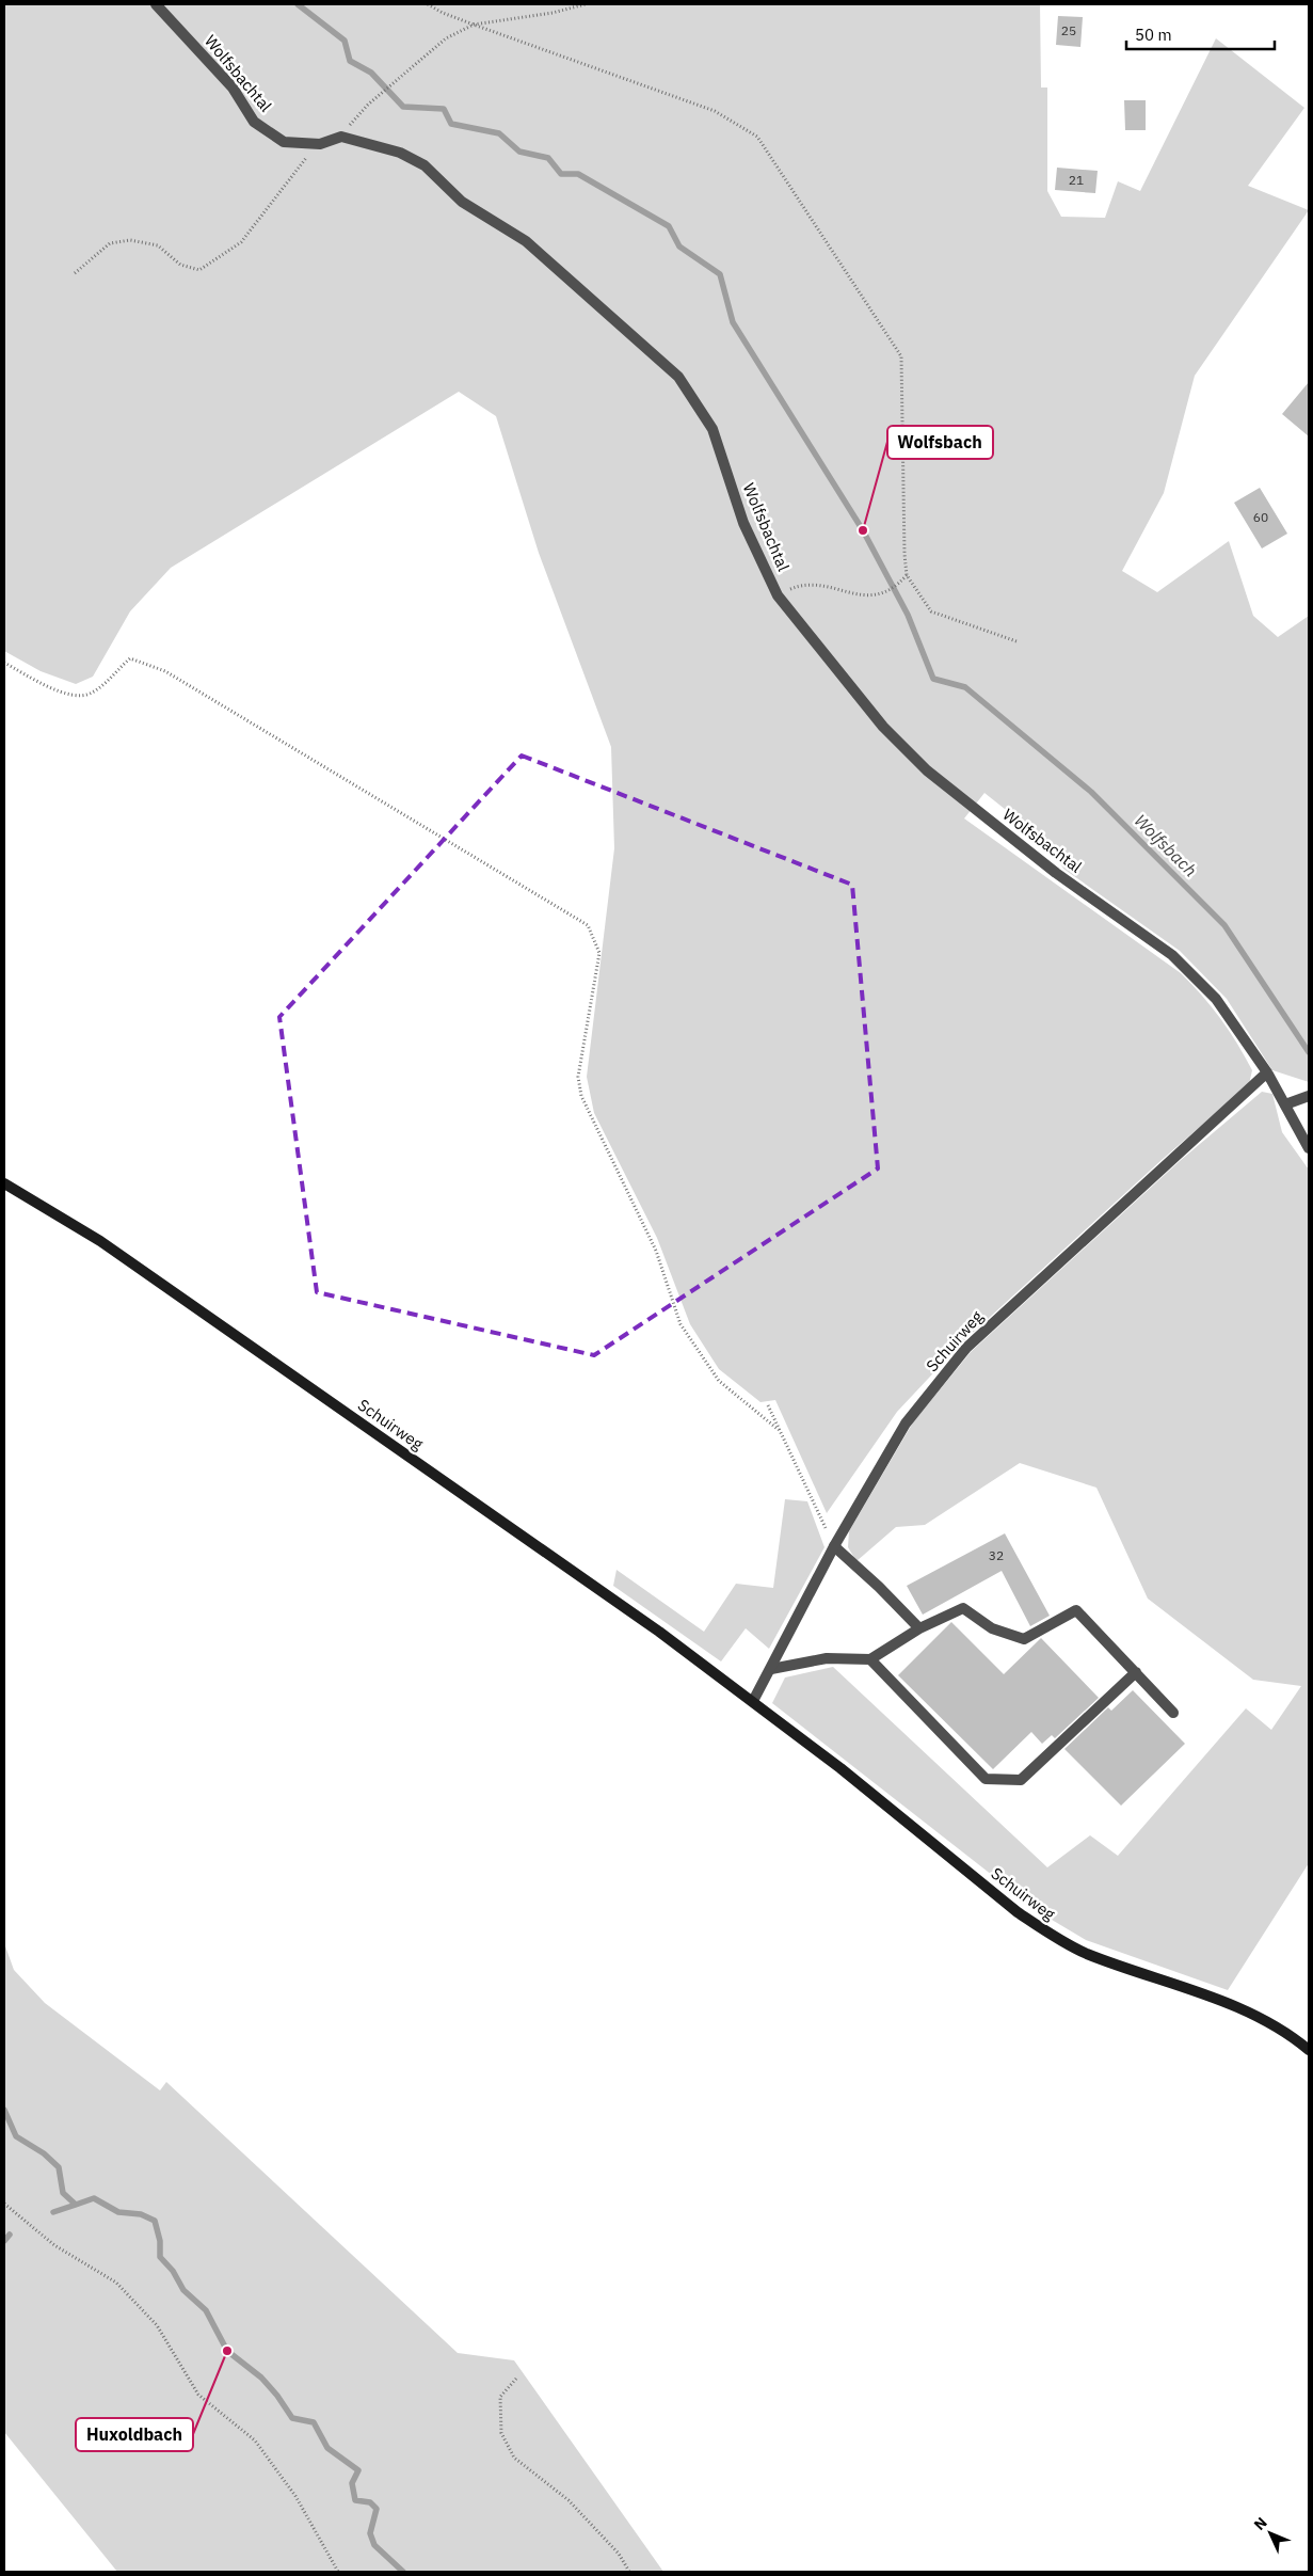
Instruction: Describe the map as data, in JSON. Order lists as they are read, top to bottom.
{
  "streets": {
    "main road": ["Schuirweg"],
    "street": ["Wolfsbachtal"]
  },
  "crossings": [
    ["Wolfsbachtal", "Schuirweg"]
  ],
  "water": ["Wolfsbach"],
  "places": ["Wolfsbach", "Huxoldbach"],
  "house_numbers": [
    "25",
    "21",
    "60",
    "32"
  ],
  "scale_bar": "50 m",
  "north": "top left"
}
